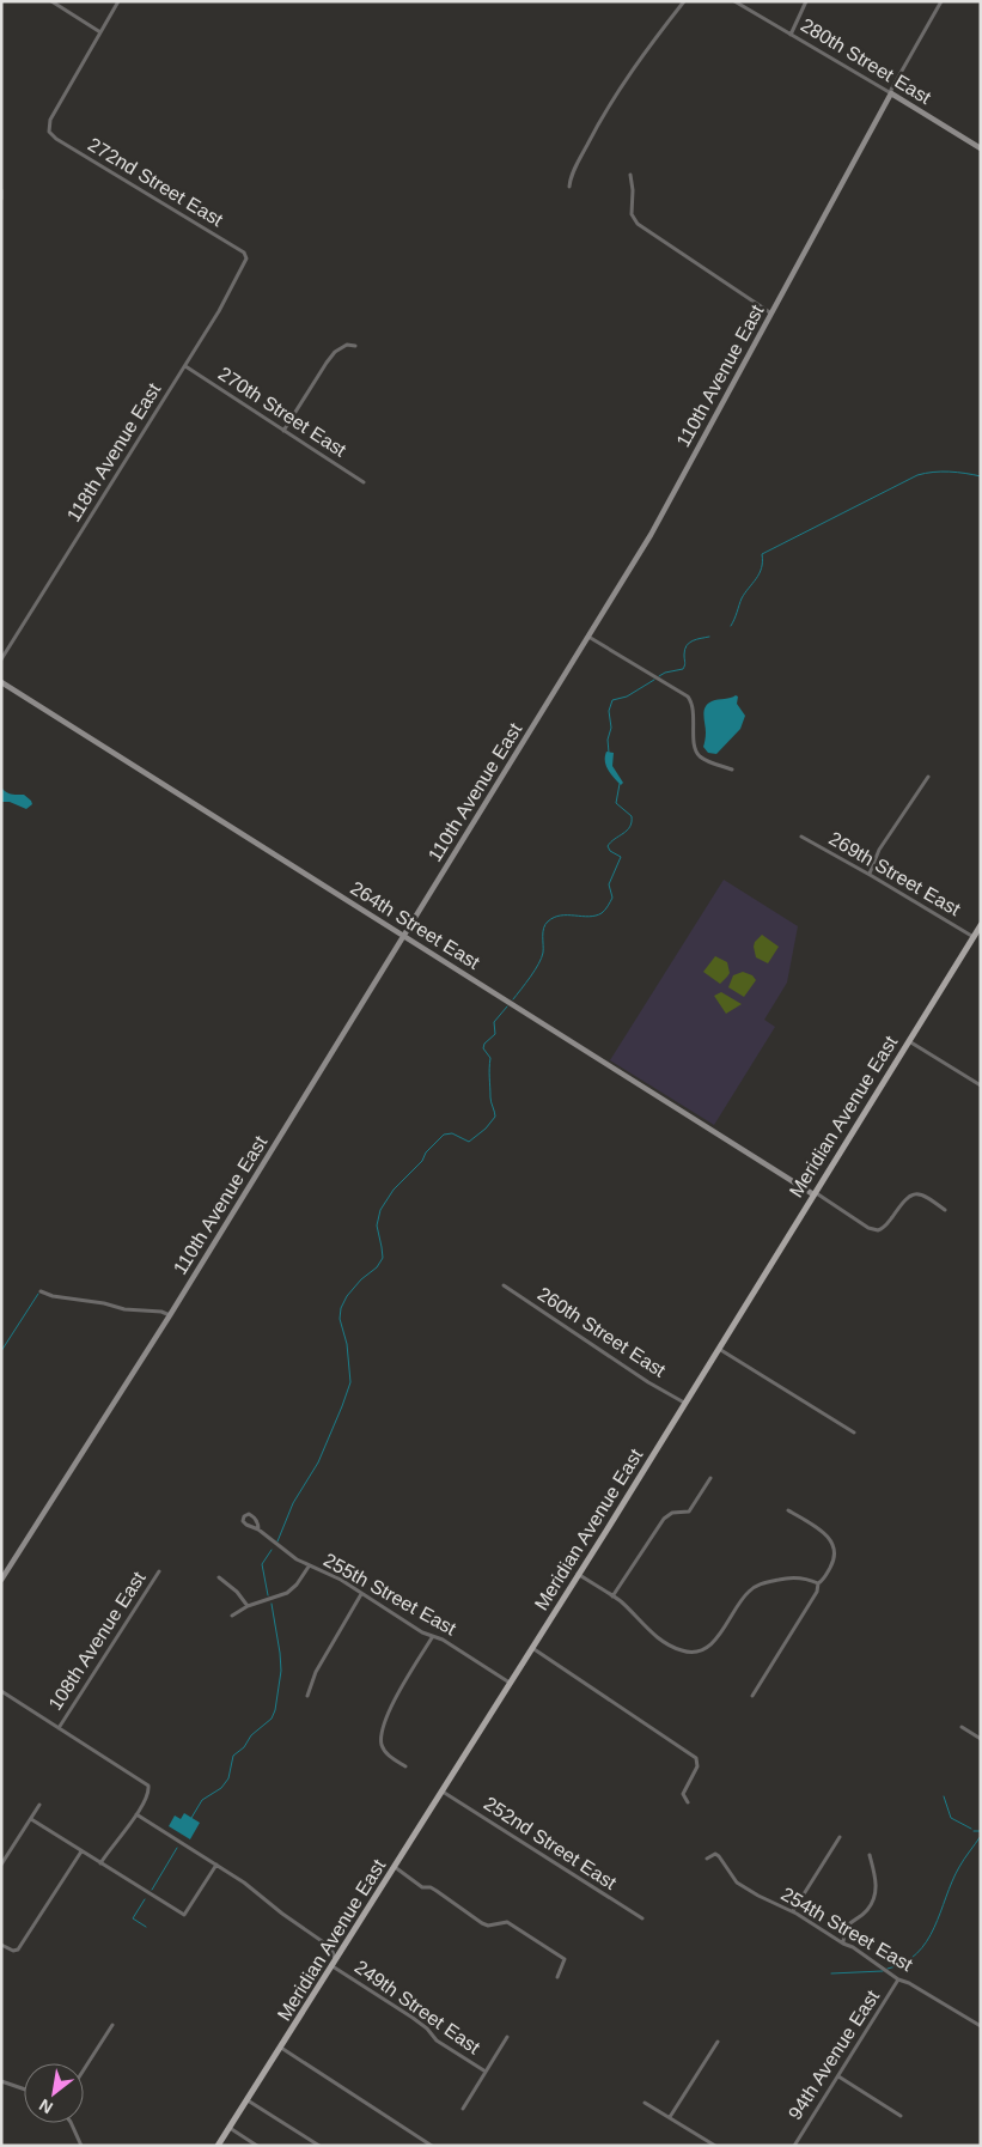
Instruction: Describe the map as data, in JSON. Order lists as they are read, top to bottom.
{
  "streets": {
    "main road": ["Meridian Avenue East"],
    "street": [
      "280th Street East",
      "272nd Street East",
      "110th Avenue East",
      "270th Street East",
      "118th Avenue East",
      "269th Street East",
      "264th Street East",
      "260th Street East",
      "255th Street East",
      "108th Avenue East",
      "252nd Street East",
      "254th Street East",
      "249th Street East",
      "94th Avenue East"
    ]
  },
  "crossings": [
    ["280th Street East", "110th Avenue East"],
    ["272nd Street East", "118th Avenue East"],
    ["110th Avenue East", "264th Street East"],
    ["270th Street East", "118th Avenue East"],
    ["269th Street East", "Meridian Avenue East"],
    ["264th Street East", "Meridian Avenue East"],
    ["Meridian Avenue East", "260th Street East"],
    ["Meridian Avenue East", "255th Street East"],
    ["Meridian Avenue East", "252nd Street East"],
    ["Meridian Avenue East", "249th Street East"],
    ["254th Street East", "94th Avenue East"]
  ],
  "north": "bottom left"
}
